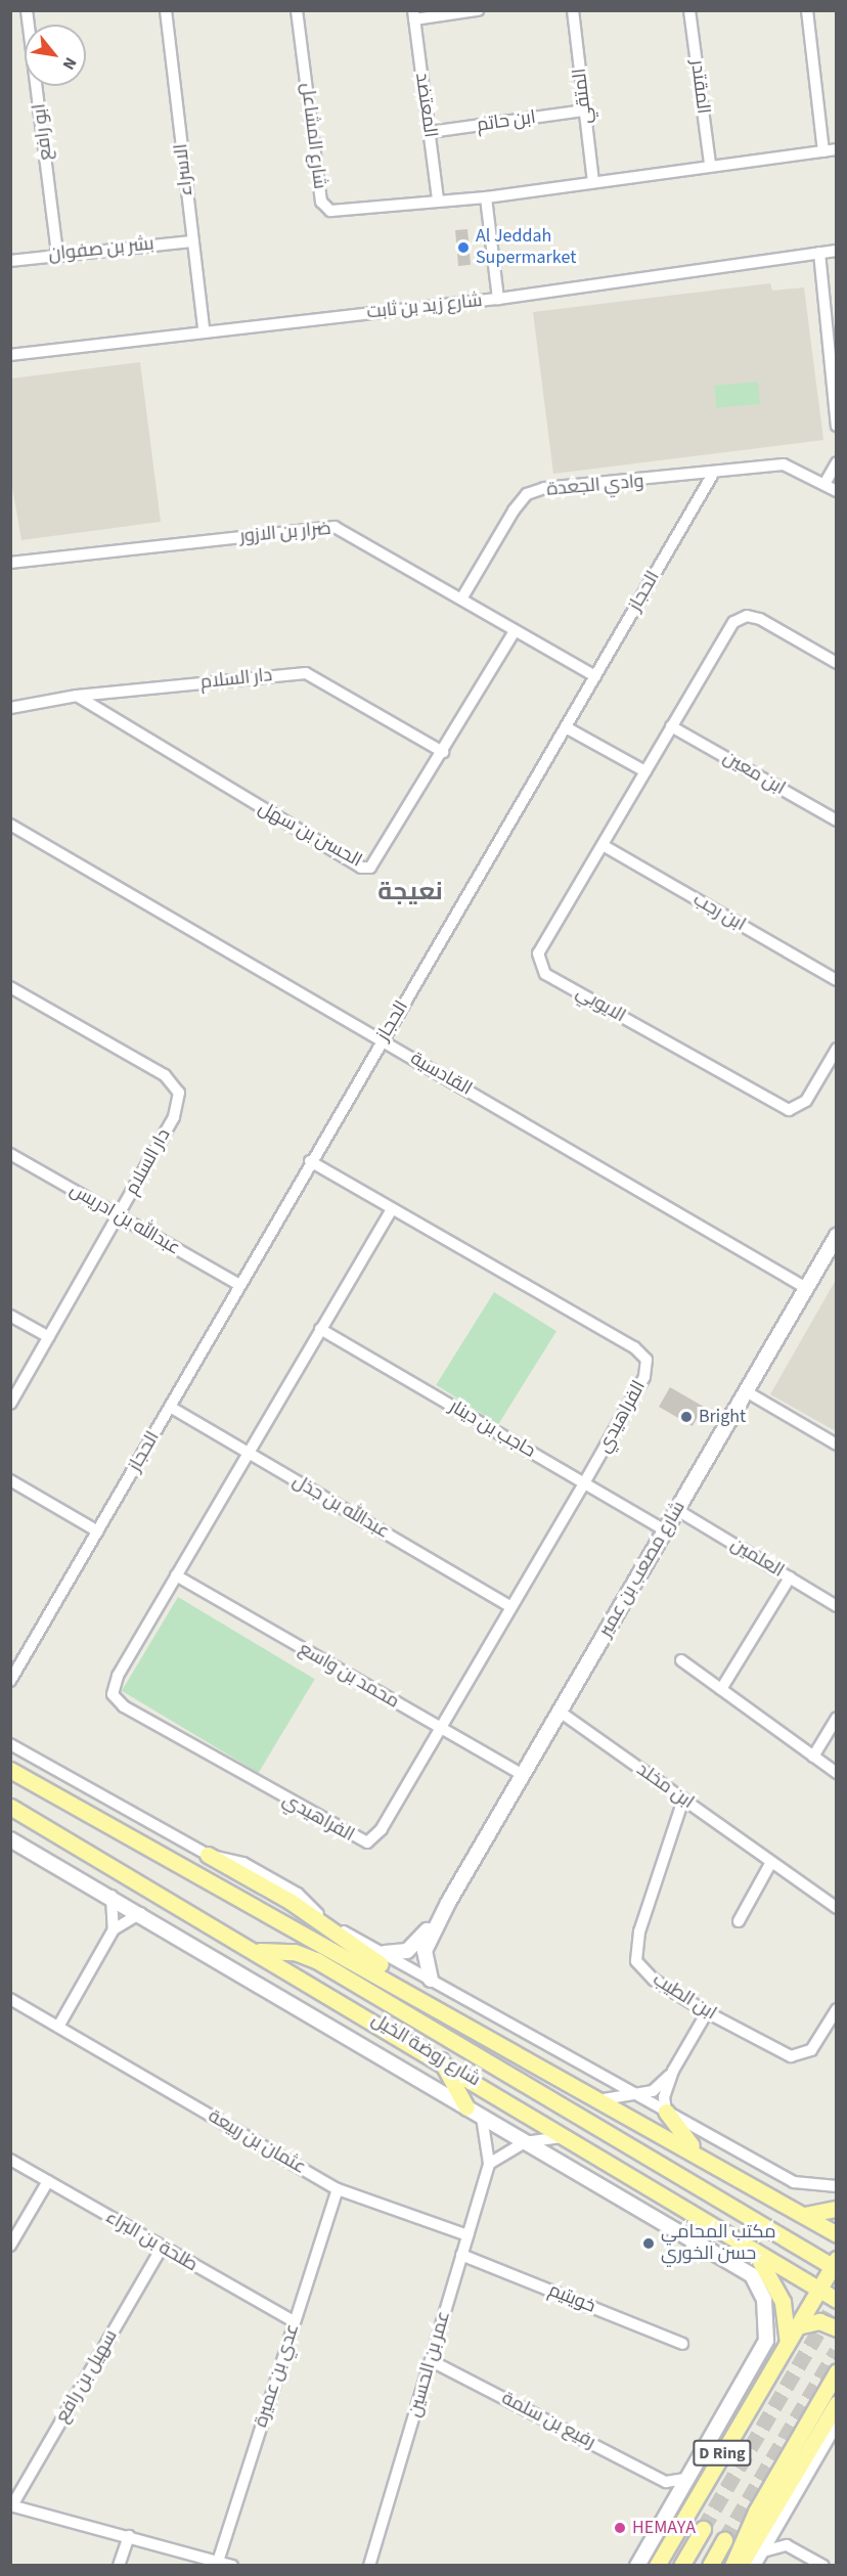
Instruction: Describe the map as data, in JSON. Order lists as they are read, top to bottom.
{
  "streets": {
    "main road": ["شارع روضة الخيل", "D Ring"],
    "street": [
      "المقتدر",
      "المتقي",
      "المعتضد",
      "ابن حاتم",
      "ابو رافع",
      "شارع المشاعل",
      "الاسراء",
      "بشر بن صفوان",
      "شارع زيد بن ثابت",
      "وادي الجعدة",
      "ضرار بن الازور",
      "الحجاز",
      "دار السلام",
      "ابن معين",
      "الحسن بن سهل",
      "ابن رجب",
      "الايوبي",
      "القادسية",
      "عبدالله بن ادريس",
      "الفراهيدي",
      "حاجب بن دينار",
      "عبدالله بن جذل",
      "العلمين",
      "شارع مصعب بن عمير",
      "محمد بن واسع",
      "ابن مخلد",
      "ابن الطيب",
      "عثمان بن ربيعة",
      "طلحة بن البراء",
      "خويتيم",
      "عمر بن الحسين",
      "عدي بن عميرة",
      "سهيل بن رافع",
      "رفيع بن سلمة"
    ]
  },
  "crossings": [
    ["المقتدر", "شارع المشاعل"],
    ["المتقي", "ابن حاتم"],
    ["المتقي", "شارع المشاعل"],
    ["المعتضد", "ابن حاتم"],
    ["المعتضد", "شارع المشاعل"],
    ["ابو رافع", "بشر بن صفوان"],
    ["الاسراء", "بشر بن صفوان"],
    ["الاسراء", "شارع زيد بن ثابت"],
    ["وادي الجعدة", "ضرار بن الازور"],
    ["وادي الجعدة", "الحجاز"],
    ["ضرار بن الازور", "الحجاز"],
    ["ضرار بن الازور", "الحسن بن سهل"],
    ["الحجاز", "القادسية"],
    ["الحجاز", "عبدالله بن ادريس"],
    ["الحجاز", "الفراهيدي"],
    ["الحجاز", "عبدالله بن جذل"],
    ["دار السلام", "الحسن بن سهل"],
    ["دار السلام", "عبدالله بن ادريس"],
    ["ابن معين", "الايوبي"],
    ["ابن رجب", "الايوبي"],
    ["القادسية", "شارع مصعب بن عمير"],
    ["الفراهيدي", "حاجب بن دينار"],
    ["الفراهيدي", "عبدالله بن جذل"],
    ["الفراهيدي", "محمد بن واسع"],
    ["حاجب بن دينار", "شارع مصعب بن عمير"],
    ["العلمين", "شارع مصعب بن عمير"],
    ["شارع مصعب بن عمير", "محمد بن واسع"],
    ["شارع مصعب بن عمير", "ابن مخلد"],
    ["ابن مخلد", "ابن الطيب"],
    ["شارع روضة الخيل", "عمر بن الحسين"],
    ["شارع روضة الخيل", "D Ring"],
    ["عثمان بن ربيعة", "عمر بن الحسين"],
    ["عثمان بن ربيعة", "عدي بن عميرة"],
    ["طلحة بن البراء", "عدي بن عميرة"],
    ["طلحة بن البراء", "سهيل بن رافع"],
    ["خويتيم", "عمر بن الحسين"],
    ["عمر بن الحسين", "رفيع بن سلمة"]
  ],
  "districts": ["نعيجة"],
  "places": [
    "Al Jeddah Supermarket",
    "Bright",
    "مكتب المحامي حسن الخوري",
    "HEMAYA"
  ],
  "north": "bottom right"
}
